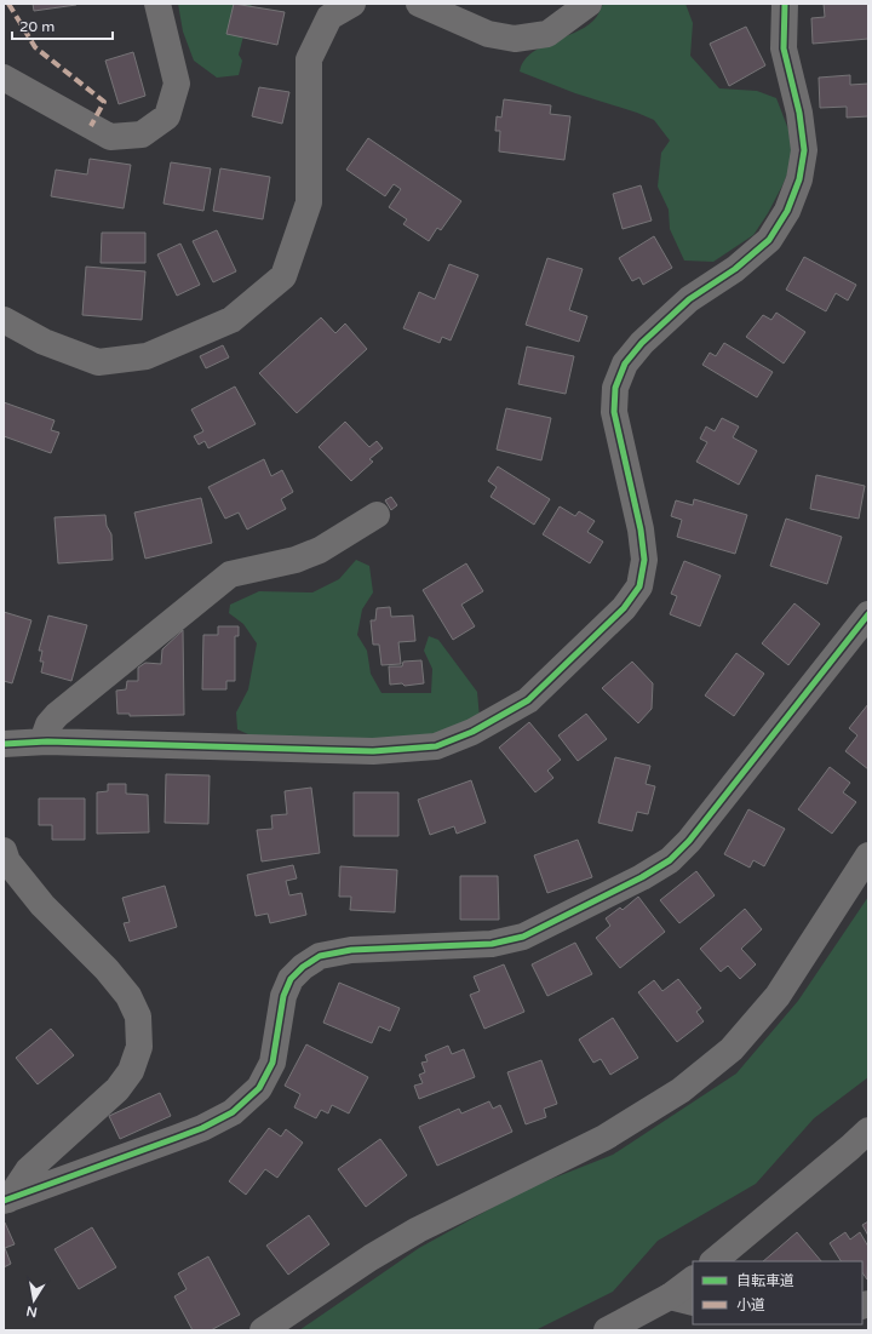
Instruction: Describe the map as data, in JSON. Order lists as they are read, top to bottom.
{
  "legend": ["自転車道", "小道"],
  "scale_bar": "20 m",
  "north": "bottom"
}
